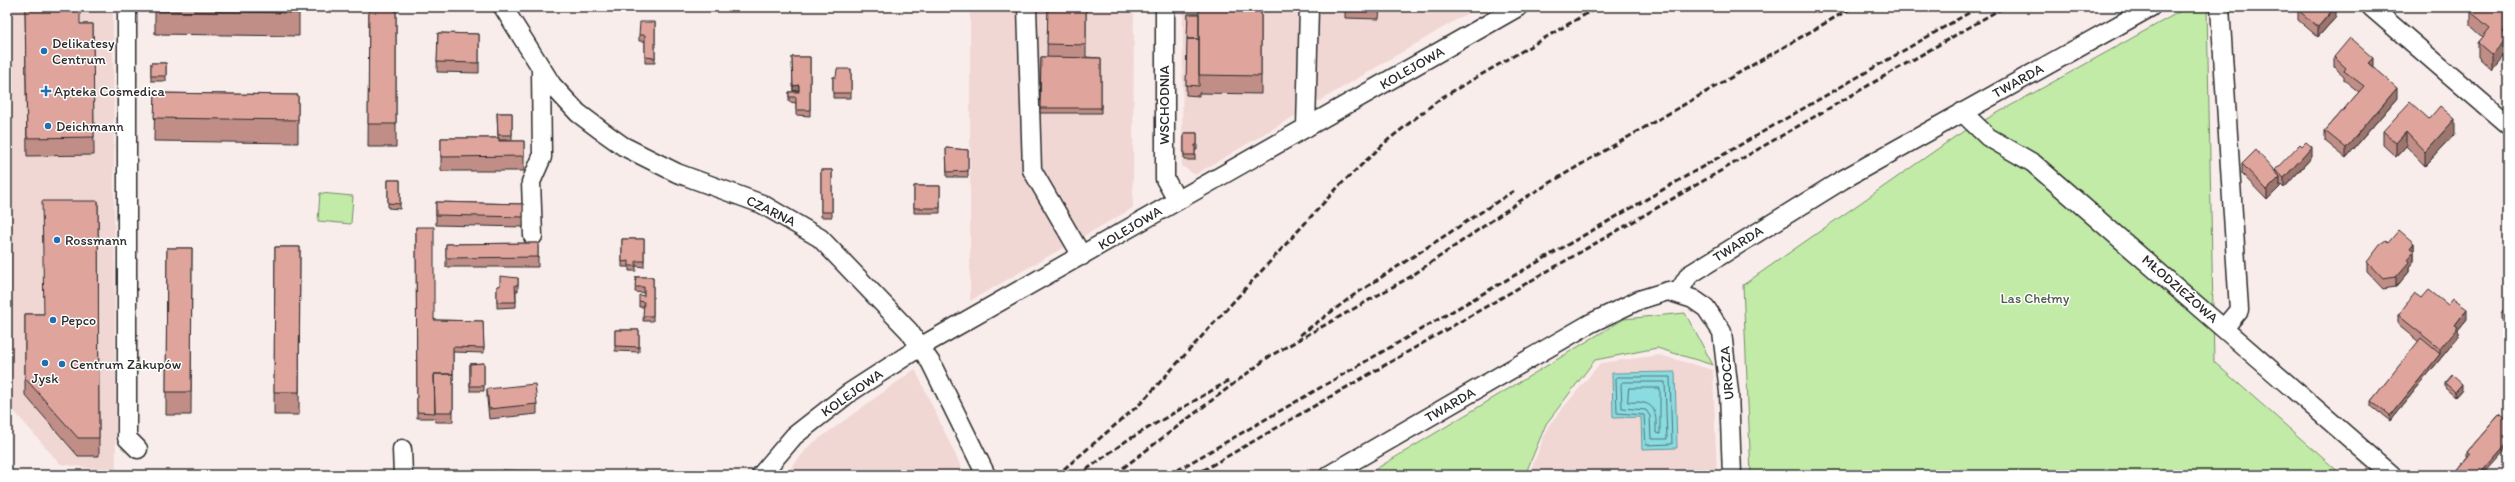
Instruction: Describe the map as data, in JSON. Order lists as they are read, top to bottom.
{
  "streets": {
    "street": [
      "KOLEJOWA",
      "TWARDA",
      "WSCHODNIA",
      "CZARNA",
      "MŁODZIEŻOWA",
      "UROCZA"
    ]
  },
  "crossings": [
    ["KOLEJOWA", "WSCHODNIA"],
    ["KOLEJOWA", "CZARNA"],
    ["TWARDA", "MŁODZIEŻOWA"],
    ["TWARDA", "UROCZA"]
  ],
  "parks": ["Las Chełmy"],
  "places": {
    "other": [
      "Delikatesy Centrum",
      "Deichmann",
      "Rossmann",
      "Pepco",
      "Jysk",
      "Centrum Zakupów"
    ],
    "health": ["Apteka Cosmedica"]
  }
}
